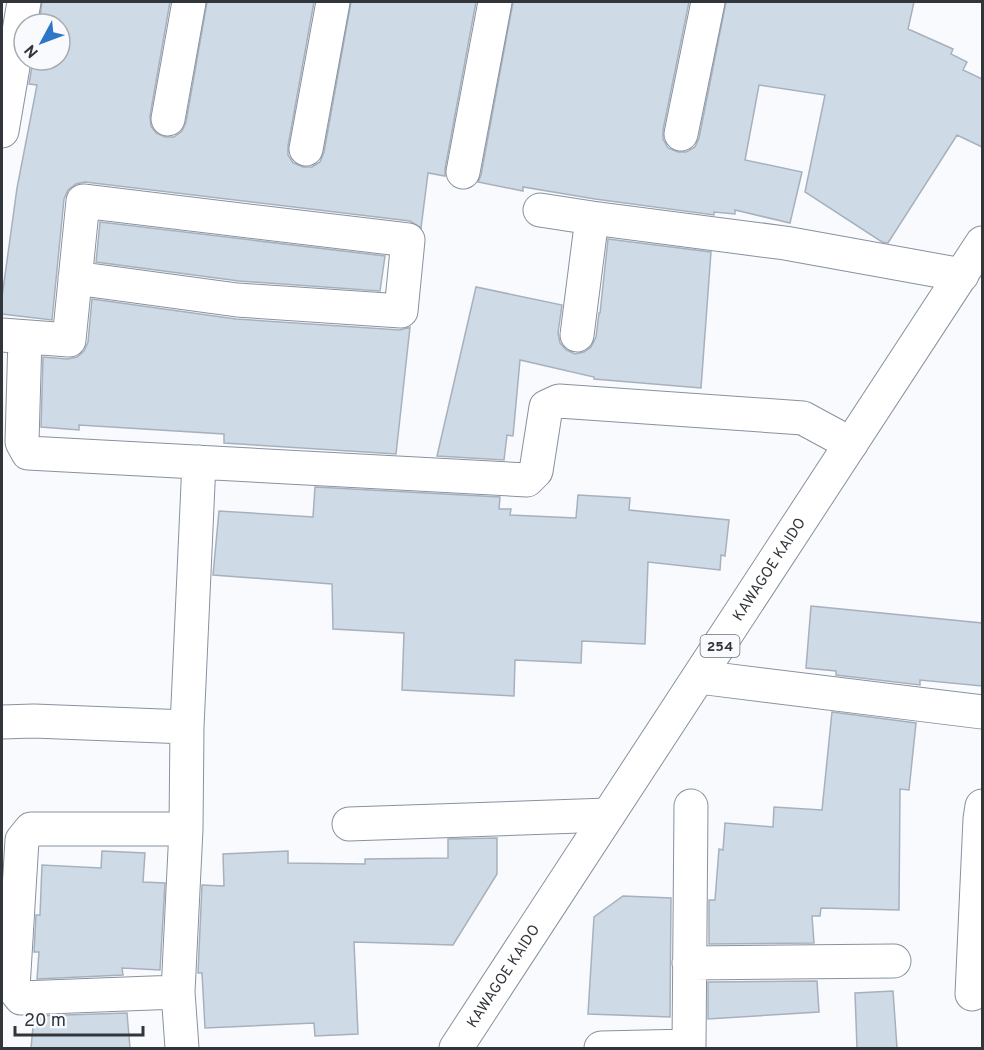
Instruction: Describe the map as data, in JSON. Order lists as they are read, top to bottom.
{
  "streets": {
    "main road": ["KAWAGOE KAIDO", "254"]
  },
  "scale_bar": "20 m",
  "north": "bottom left"
}
